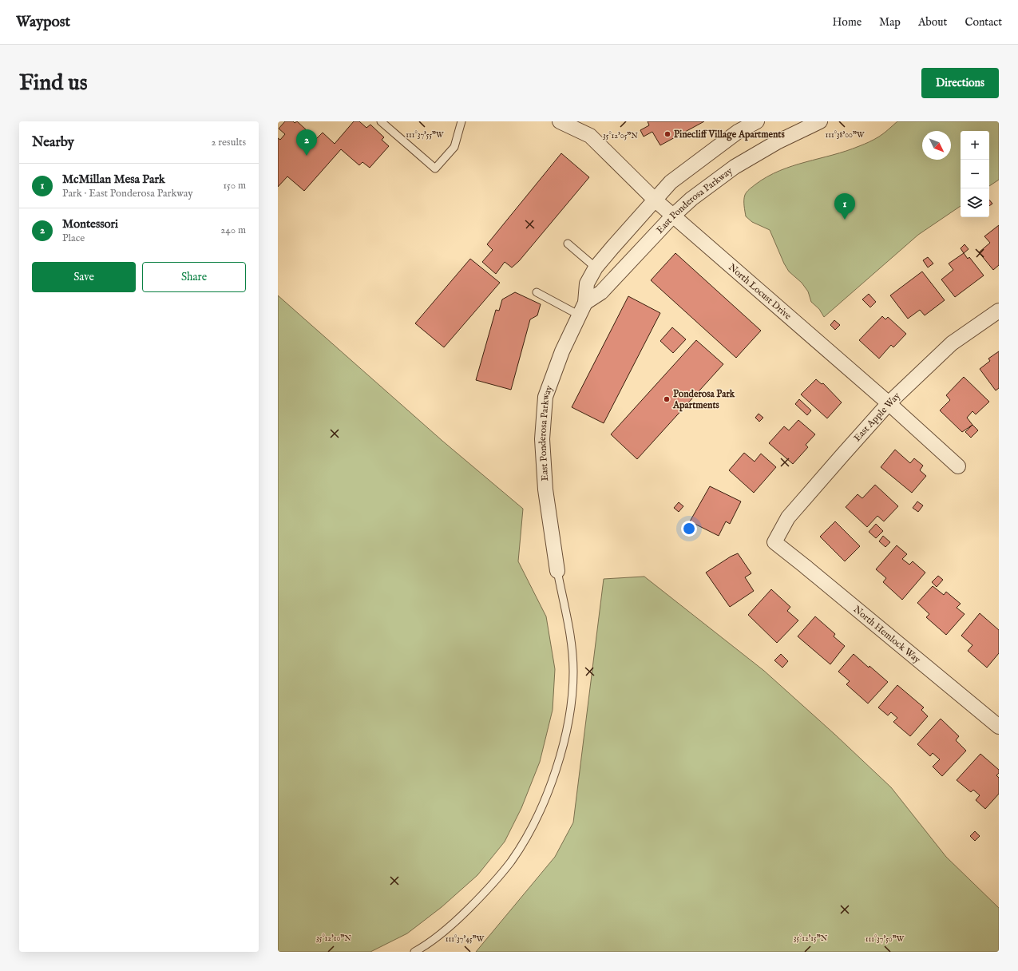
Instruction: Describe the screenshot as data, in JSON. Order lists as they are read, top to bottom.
{
  "streets": {
    "street": [
      "East Ponderosa Parkway",
      "North Locust Drive",
      "East Apple Way",
      "North Hemlock Way"
    ]
  },
  "crossings": [
    ["East Ponderosa Parkway", "North Locust Drive"],
    ["North Locust Drive", "East Apple Way"],
    ["East Apple Way", "North Hemlock Way"]
  ],
  "places": ["Pinecliff Village Apartments", "Ponderosa Park Apartments"],
  "north": "bottom right",
  "page": {
    "header": "Waypost",
    "nav": [
      "Home",
      "Map",
      "About",
      "Contact"
    ],
    "buttons": [
      "Directions",
      ["Save", "Share"]
    ],
    "title": "Find us",
    "heading": ["Nearby", "2 results"],
    "pins": ["2", "1"],
    "map_buttons": ["+", "−"],
    "list": [
      {
        "mark": "1",
        "name": "McMillan Mesa Park",
        "note": "Park · East Ponderosa Parkway",
        "value": "150 m"
      },
      {
        "mark": "2",
        "name": "Montessori",
        "note": "Place",
        "value": "240 m"
      }
    ]
  },
  "coordinates": [
    "111°37'55\"W",
    "111°38'00\"W",
    "35°12'05\"N",
    "35°12'10\"N",
    "35°12'15\"N",
    "111°37'45\"W",
    "111°37'50\"W"
  ]
}
